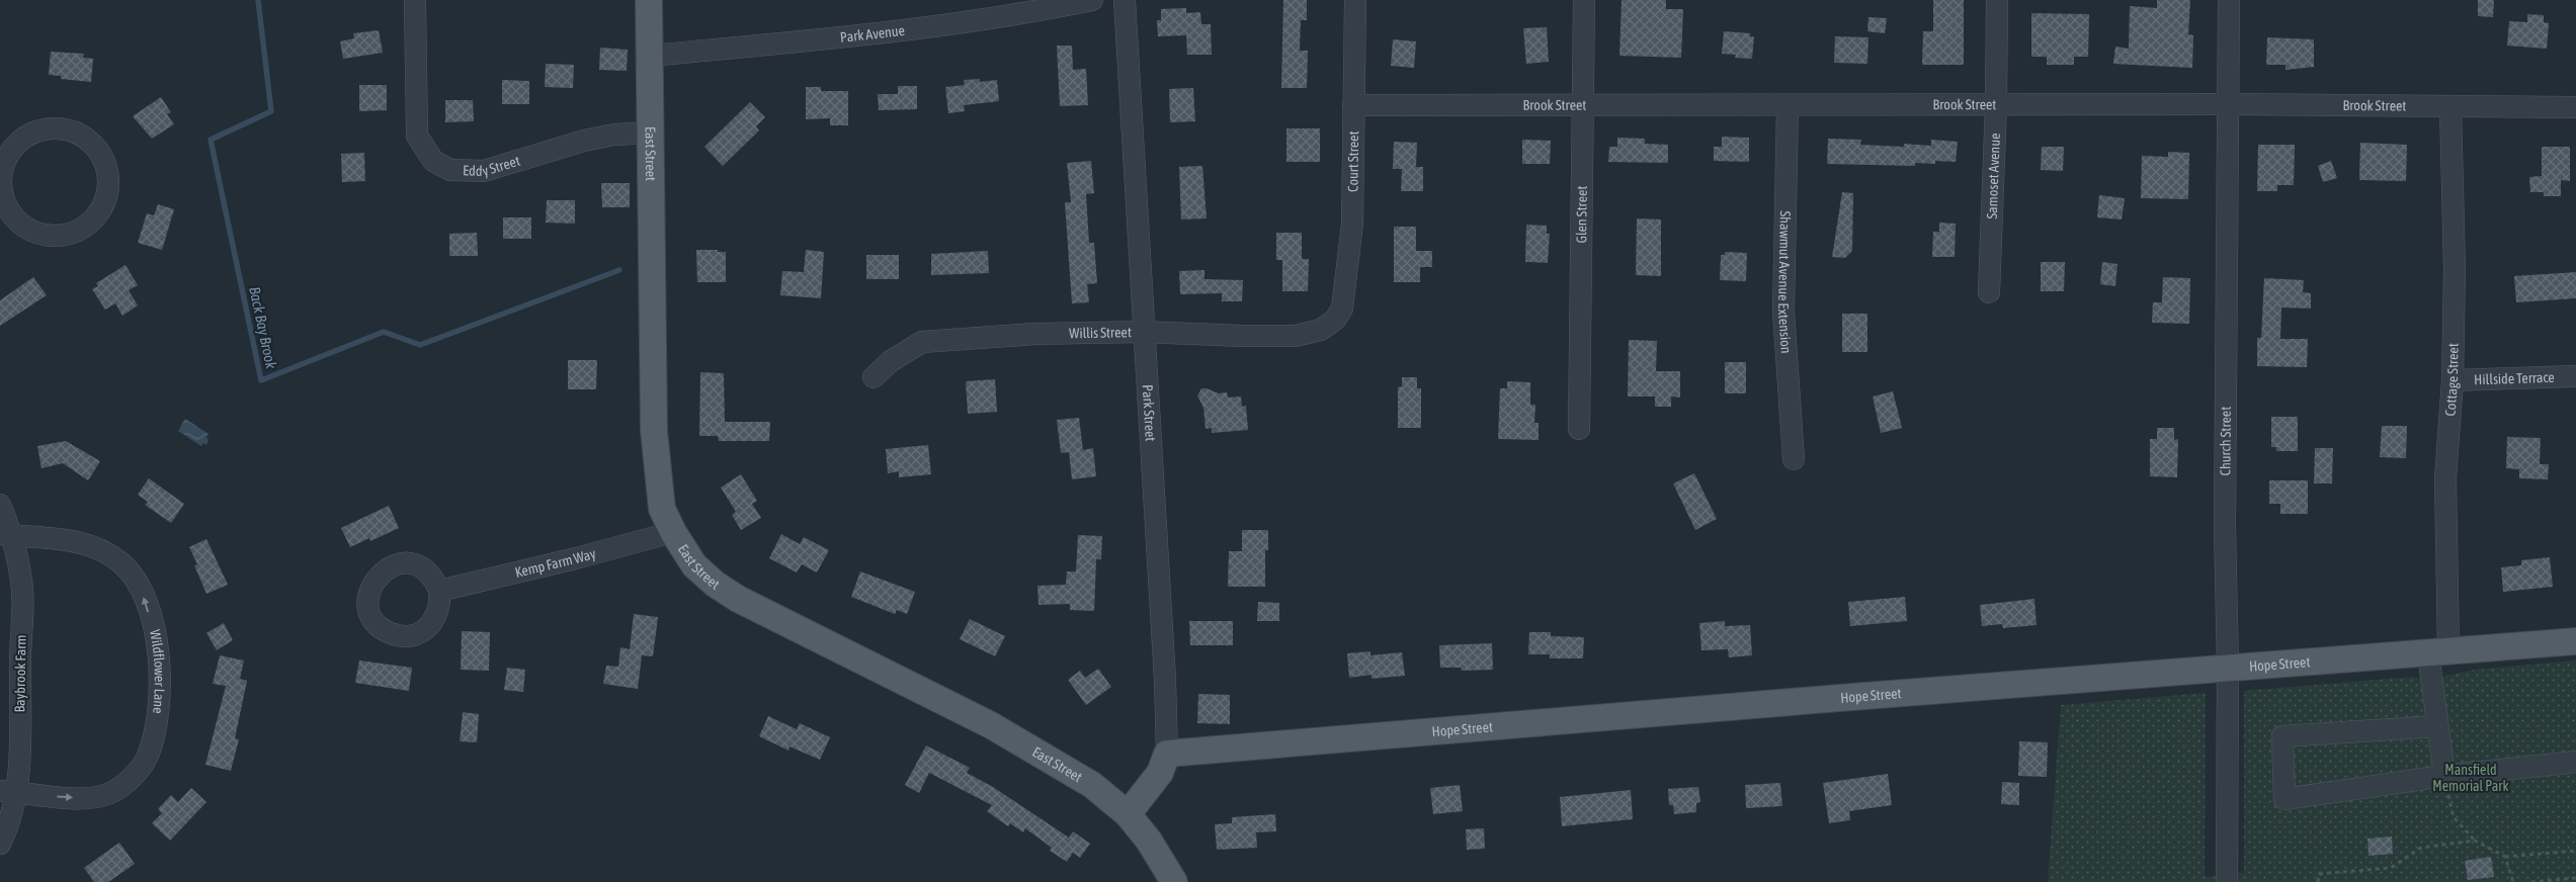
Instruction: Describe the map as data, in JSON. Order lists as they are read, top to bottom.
{
  "streets": {
    "main road": ["East Street", "Park Street", "Hope Street"],
    "street": [
      "Park Avenue",
      "Brook Street",
      "Court Street",
      "Eddy Street",
      "Samoset Avenue",
      "Glen Street",
      "Shawmut Avenue Extension",
      "Willis Street",
      "Hillside Terrace",
      "Cottage Street",
      "Church Street",
      "Kemp Farm Way",
      "Wildflower Lane",
      "Baybrook Farm"
    ]
  },
  "crossings": [
    ["Park Avenue", "East Street"],
    ["Brook Street", "Court Street"],
    ["Brook Street", "Samoset Avenue"],
    ["Brook Street", "Glen Street"],
    ["Brook Street", "Shawmut Avenue Extension"],
    ["Brook Street", "Cottage Street"],
    ["Brook Street", "Church Street"],
    ["East Street", "Eddy Street"],
    ["East Street", "Park Street"],
    ["East Street", "Kemp Farm Way"],
    ["Court Street", "Willis Street"],
    ["Willis Street", "Park Street"],
    ["Hillside Terrace", "Cottage Street"],
    ["Cottage Street", "Hope Street"],
    ["Park Street", "Hope Street"],
    ["Church Street", "Hope Street"],
    ["Wildflower Lane", "Baybrook Farm"]
  ],
  "water": ["Back Bay Brook"],
  "parks": ["Mansfield Memorial Park"]
}
